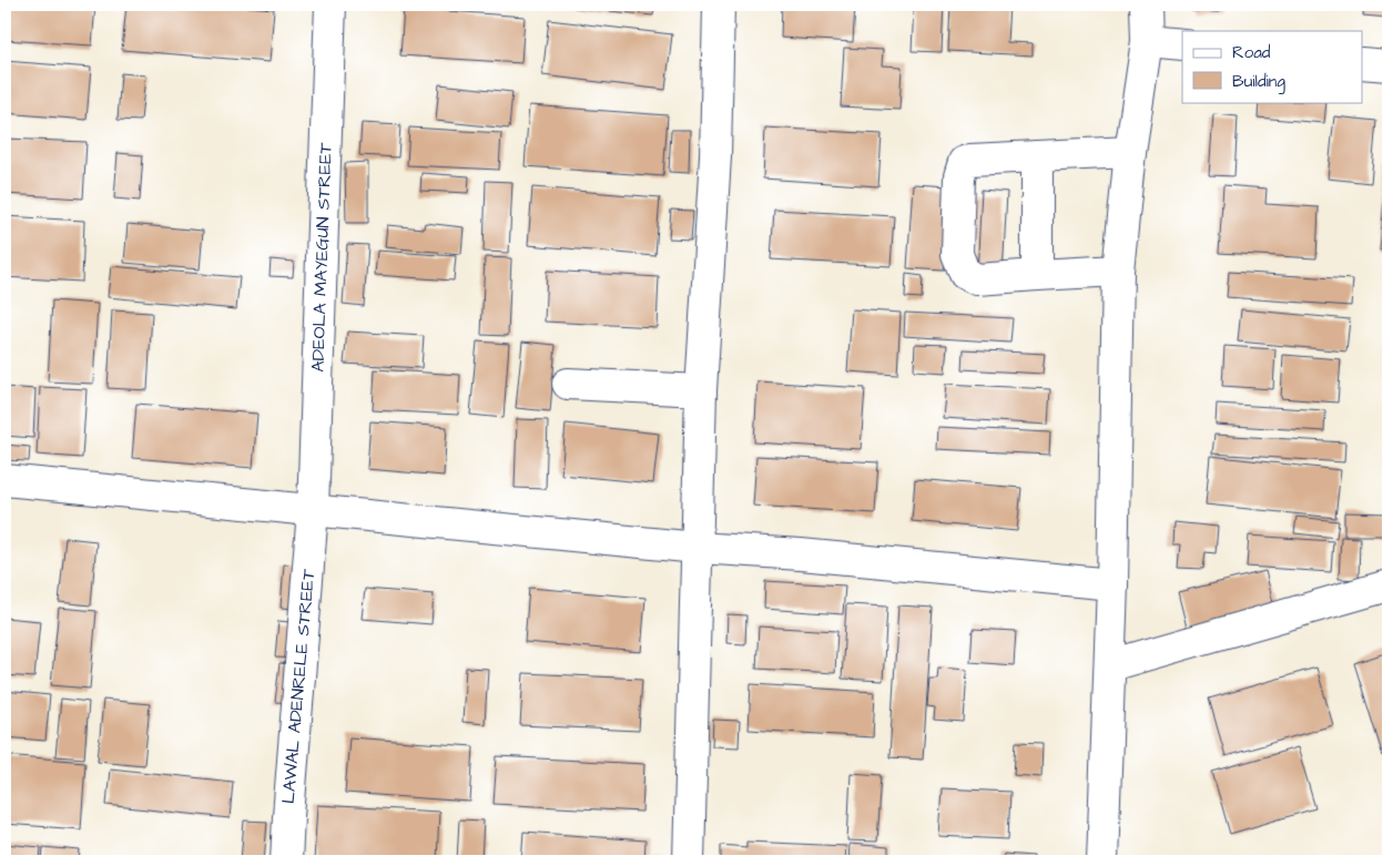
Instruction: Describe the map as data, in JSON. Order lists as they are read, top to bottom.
{
  "streets": {
    "street": ["ADEOLA MAYEGUN STREET", "LAWAL ADENRELE STREET"]
  },
  "crossings": [
    ["ADEOLA MAYEGUN STREET", "LAWAL ADENRELE STREET"]
  ],
  "legend": ["Road", "Building"]
}
